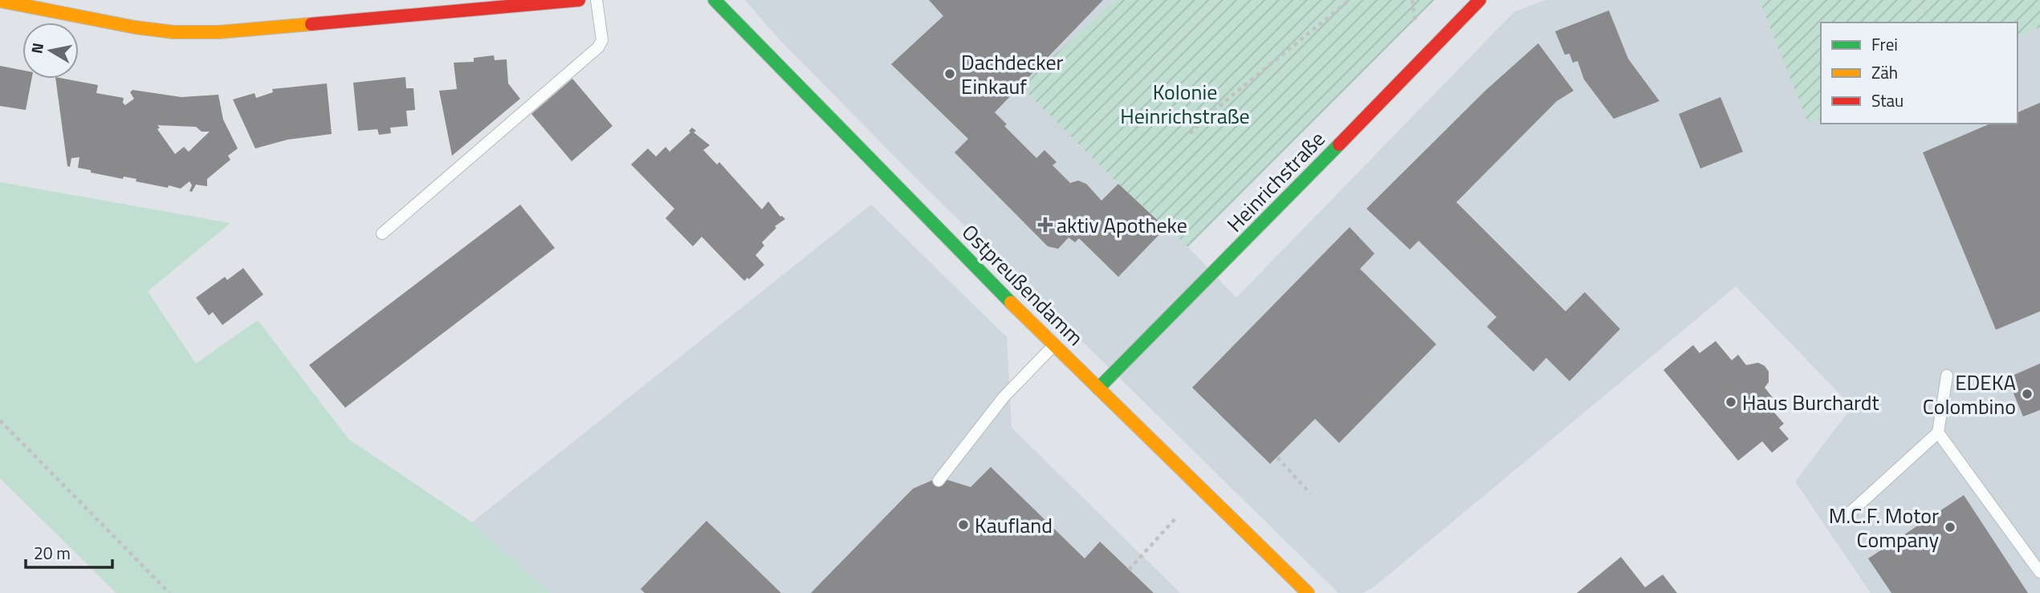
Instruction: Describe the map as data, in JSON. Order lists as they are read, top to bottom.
{
  "streets": {
    "street": ["Heinrichstraße", "Ostpreußendamm"]
  },
  "crossings": [
    ["Heinrichstraße", "Ostpreußendamm"]
  ],
  "parks": ["Kolonie Heinrichstraße"],
  "places": {
    "other": [
      "Dachdecker Einkauf",
      "EDEKA Colombino",
      "Haus Burchardt",
      "Kaufland",
      "M.C.F. Motor Company"
    ],
    "health": ["aktiv Apotheke"]
  },
  "legend": ["Frei", "Zäh", "Stau"],
  "scale_bar": "20 m",
  "north": "left"
}
